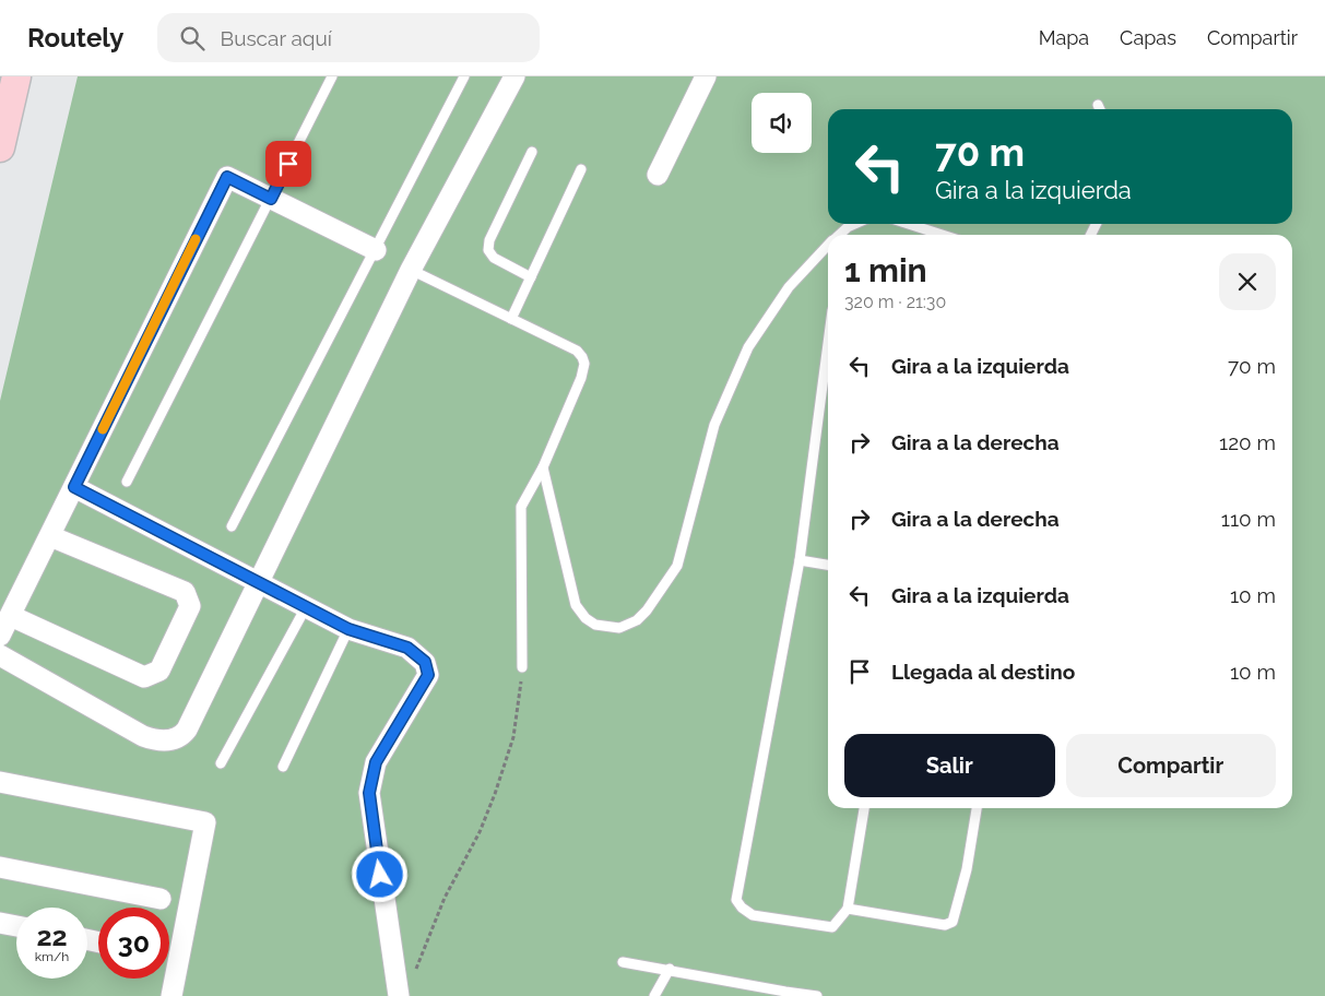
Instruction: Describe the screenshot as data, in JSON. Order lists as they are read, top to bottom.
{
  "page": {
    "header": "Routely",
    "search": "Buscar aquí",
    "nav": ["Mapa", "Capas", "Compartir"],
    "turn": ["70 m", "Gira a la izquierda"],
    "heading": ["1 min", "320 m · 21:30"],
    "list": [
      {
        "name": "Gira a la izquierda",
        "value": "70 m"
      },
      {
        "name": "Gira a la derecha",
        "value": "120 m"
      },
      {
        "name": "Gira a la derecha",
        "value": "110 m"
      },
      {
        "name": "Gira a la izquierda",
        "value": "10 m"
      },
      {
        "name": "Llegada al destino",
        "value": "10 m"
      }
    ],
    "buttons": ["Salir", "Compartir"],
    "speed": "22 km/h",
    "limit": "30"
  }
}
